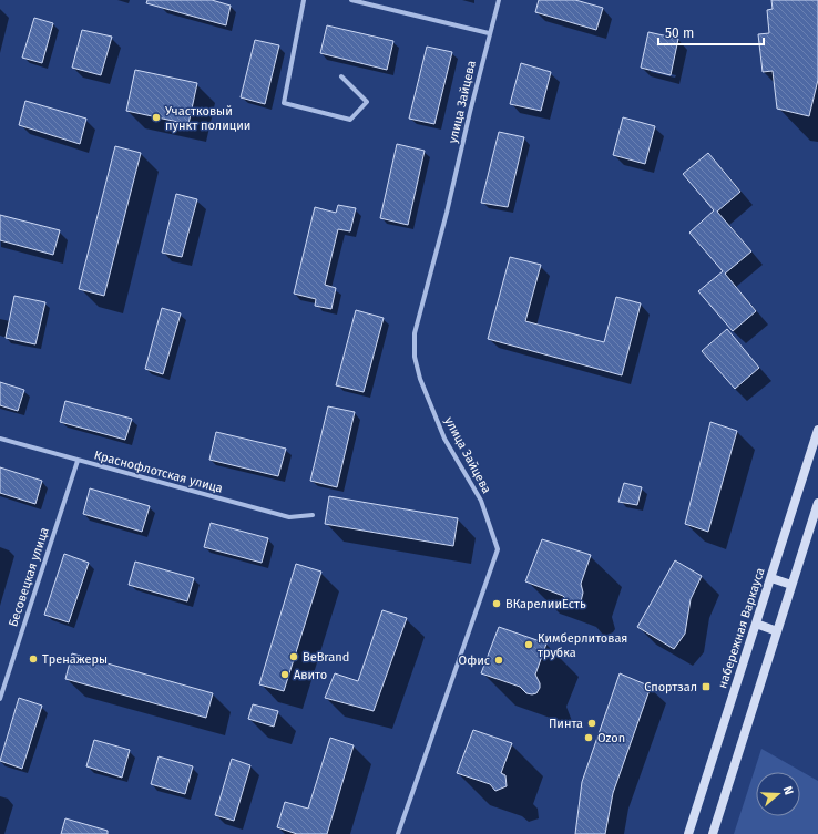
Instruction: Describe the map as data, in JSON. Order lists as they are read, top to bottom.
{
  "streets": {
    "main road": ["набережная Варкауса"],
    "street": ["улица Зайцева", "Краснофлотская улица", "Бесовецкая улица"]
  },
  "crossings": [
    ["Краснофлотская улица", "Бесовецкая улица"]
  ],
  "places": {
    "other": [
      "Участковый пункт полиции",
      "ВКарелииЕсть",
      "Кимберлитовая трубка",
      "BeBrand",
      "Тренажеры",
      "Офис",
      "Авито",
      "Пинта",
      "Ozon"
    ],
    "transit": ["Спортзал"]
  },
  "scale_bar": "50 m",
  "north": "right"
}
